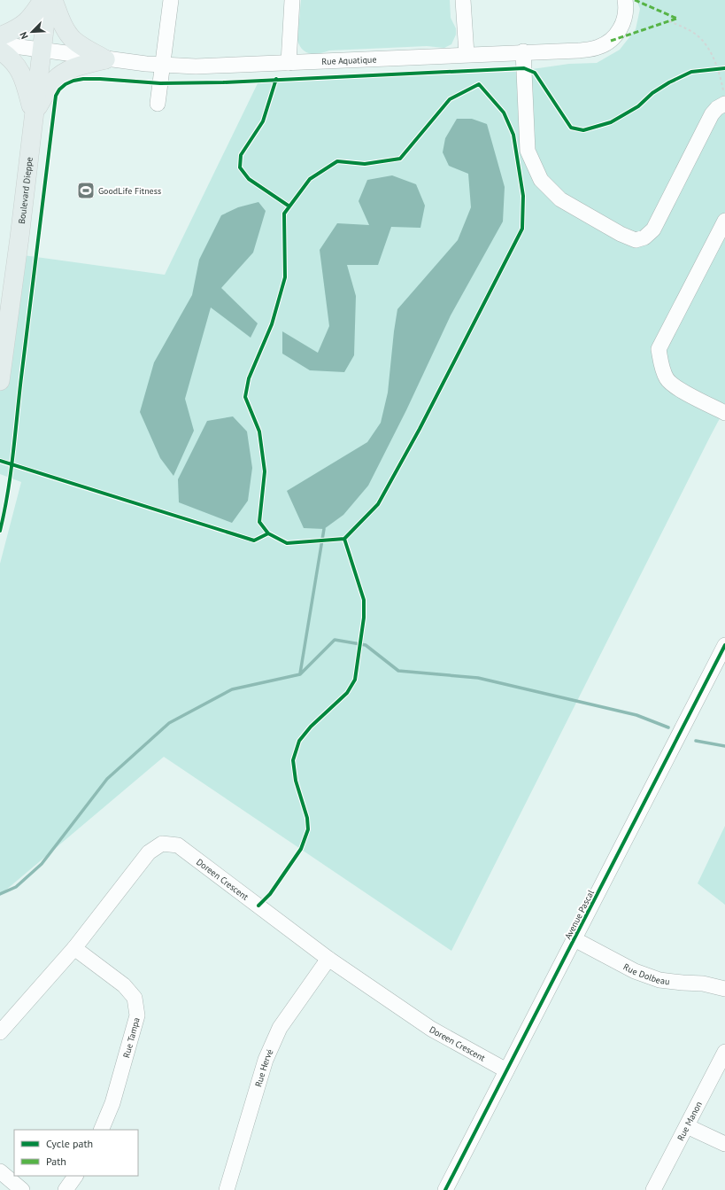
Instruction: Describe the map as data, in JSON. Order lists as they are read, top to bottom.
{
  "streets": {
    "main road": ["Boulevard Dieppe"],
    "street": [
      "Rue Aquatique",
      "Doreen Crescent",
      "Avenue Pascal",
      "Rue Dolbeau",
      "Rue Tampa",
      "Rue Hervé",
      "Rue Manon"
    ]
  },
  "crossings": [
    ["Rue Aquatique", "Boulevard Dieppe"],
    ["Doreen Crescent", "Avenue Pascal"],
    ["Doreen Crescent", "Rue Tampa"],
    ["Doreen Crescent", "Rue Hervé"],
    ["Avenue Pascal", "Rue Dolbeau"]
  ],
  "places": {
    "sports": ["GoodLife Fitness"]
  },
  "legend": ["Cycle path", "Path"],
  "north": "bottom left"
}
